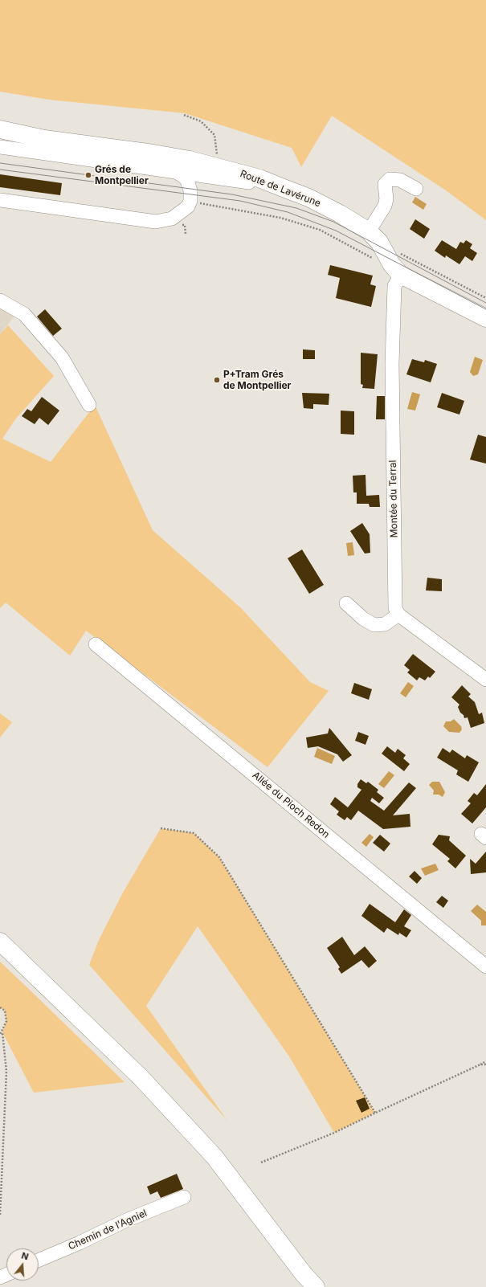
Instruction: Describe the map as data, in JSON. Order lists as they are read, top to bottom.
{
  "streets": {
    "main road": ["Route de Lavérune"],
    "street": ["Montée du Terral", "Allée du Pioch Redon", "Chemin de l'Agniel"]
  },
  "crossings": [
    ["Route de Lavérune", "Montée du Terral"]
  ],
  "places": ["Grés de Montpellier", "P+Tram Grés de Montpellier"],
  "north": "top"
}
